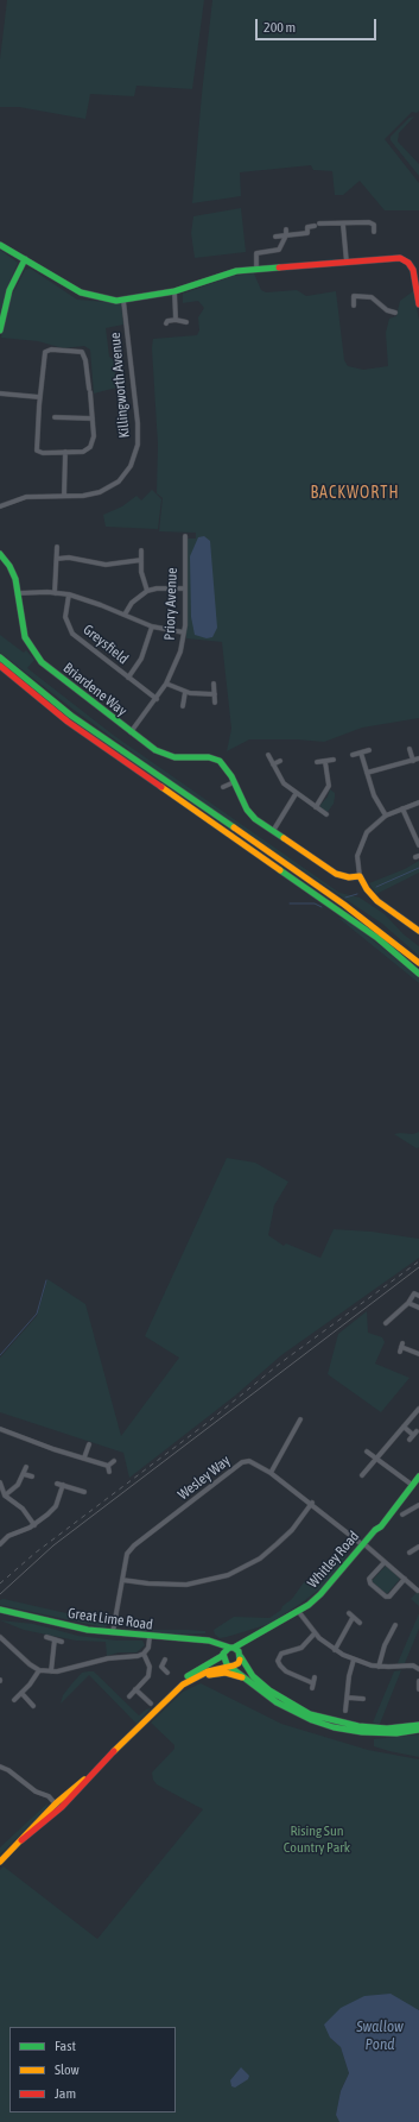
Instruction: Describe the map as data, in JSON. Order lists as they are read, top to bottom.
{
  "streets": {
    "main road": ["Briardene Way", "Whitley Road", "Great Lime Road"],
    "street": [
      "Killingworth Avenue",
      "Priory Avenue",
      "Greysfield",
      "Wesley Way"
    ]
  },
  "crossings": [
    ["Priory Avenue", "Greysfield"],
    ["Priory Avenue", "Briardene Way"],
    ["Wesley Way", "Whitley Road"],
    ["Wesley Way", "Great Lime Road"],
    ["Whitley Road", "Great Lime Road"]
  ],
  "districts": ["BACKWORTH"],
  "water": ["Swallow Pond"],
  "parks": ["Rising Sun Country Park"],
  "legend": ["Fast", "Slow", "Jam"],
  "scale_bar": "200 m"
}
